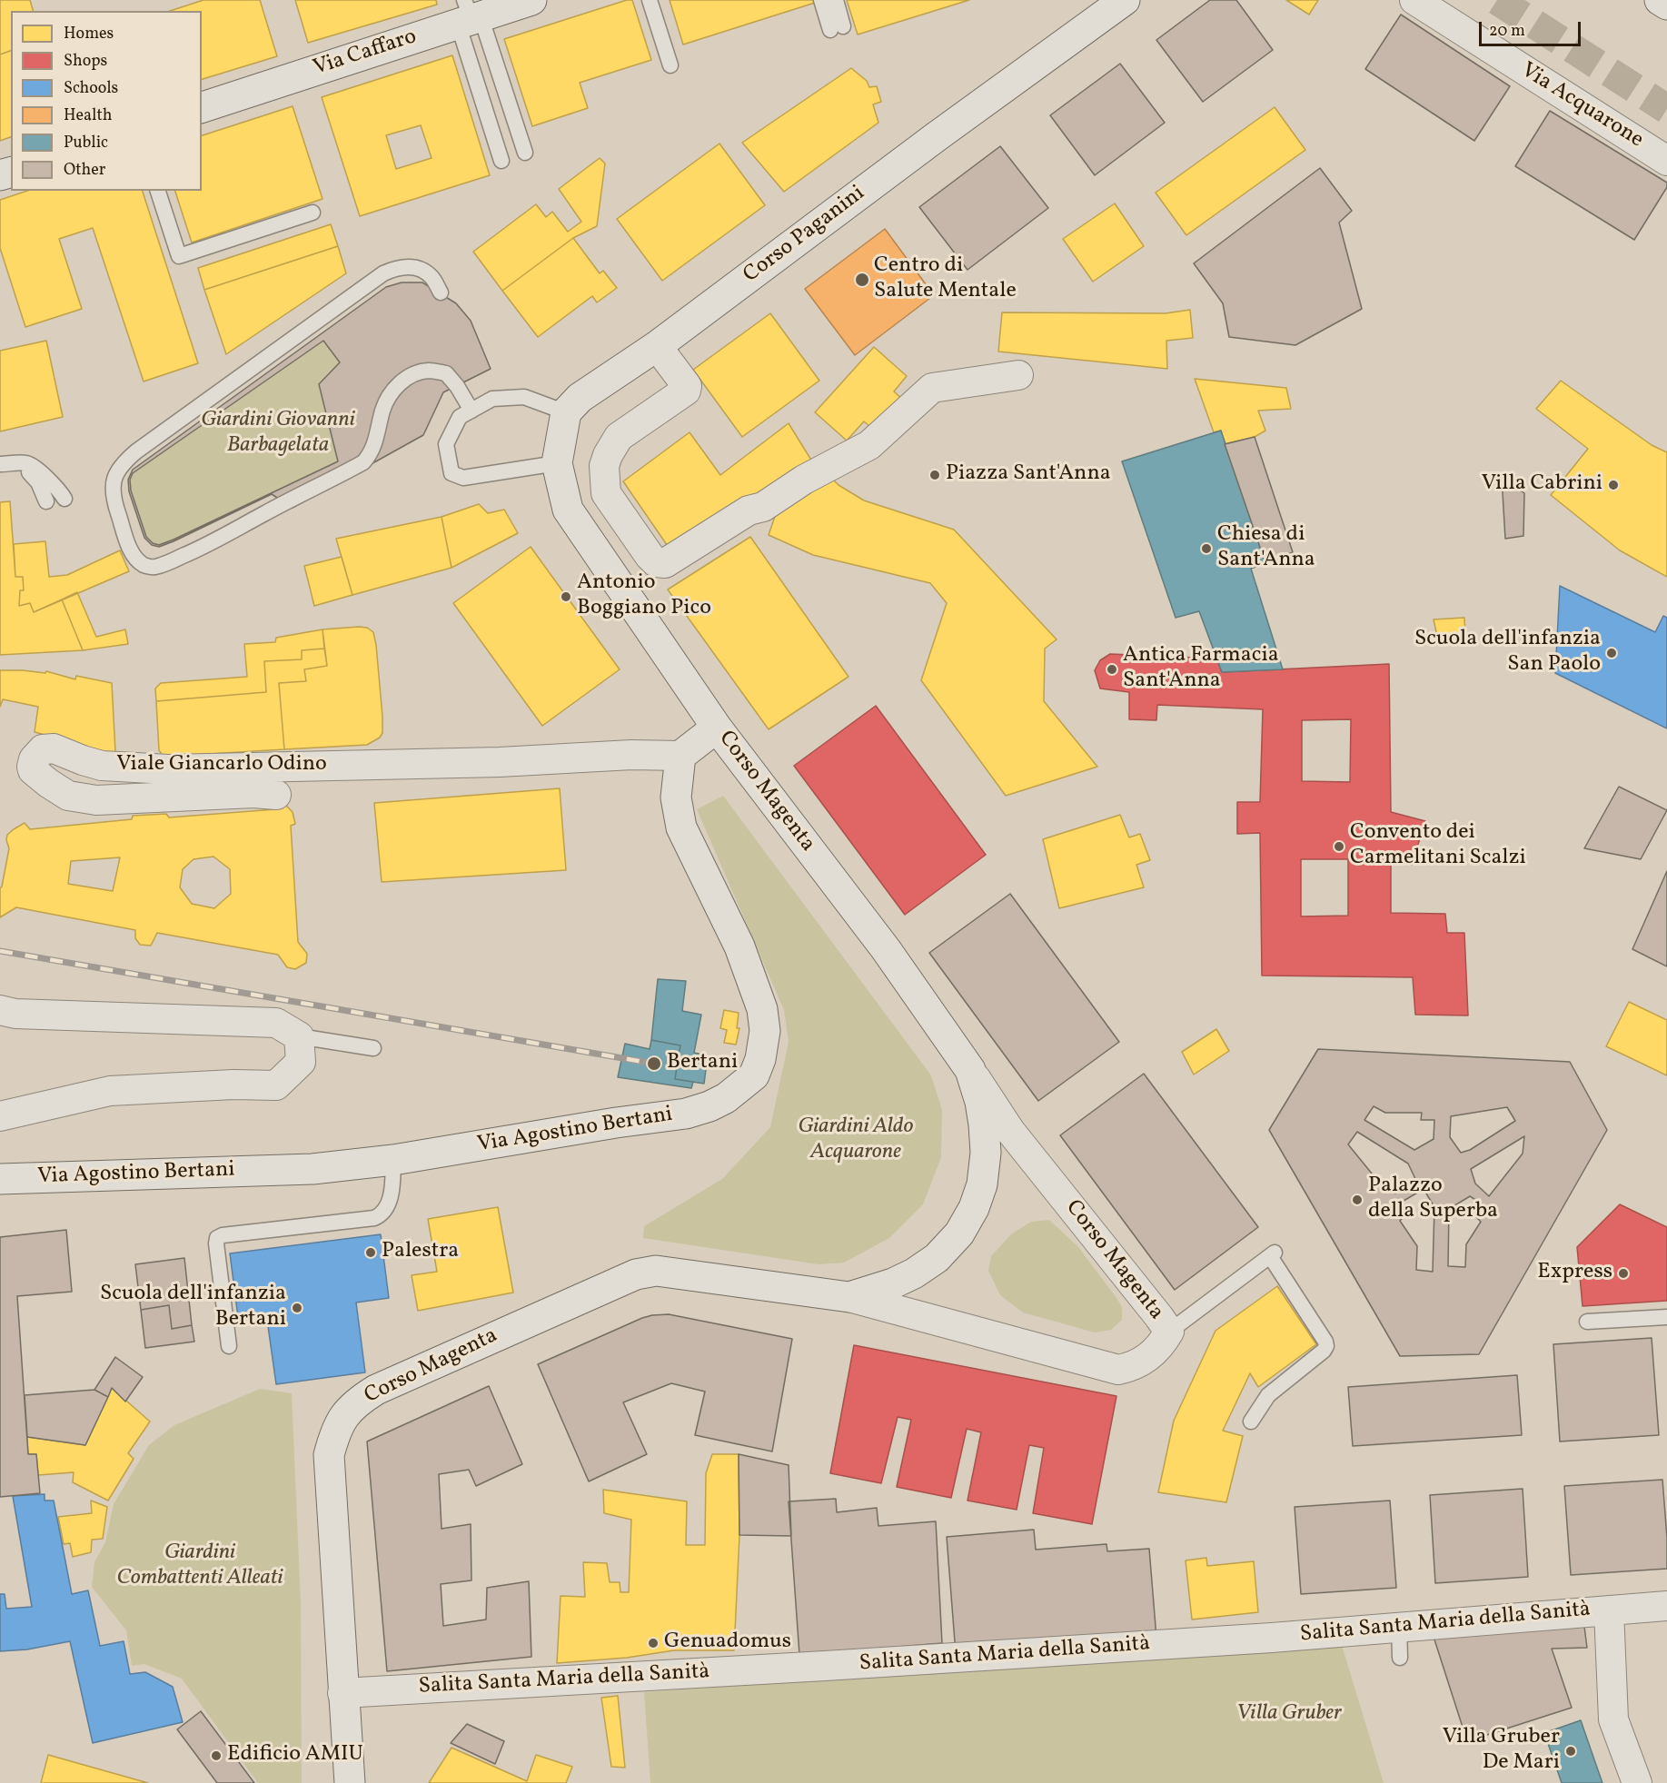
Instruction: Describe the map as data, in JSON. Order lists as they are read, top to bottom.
{
  "streets": {
    "street": [
      "Via Caffaro",
      "Via Acquarone",
      "Corso Paganini",
      "Viale Giancarlo Odino",
      "Corso Magenta",
      "Via Agostino Bertani",
      "Salita Santa Maria della Sanità"
    ]
  },
  "crossings": [
    ["Viale Giancarlo Odino", "Via Agostino Bertani"],
    ["Corso Magenta", "Salita Santa Maria della Sanità"]
  ],
  "parks": [
    "Giardini Giovanni Barbagelata",
    "Giardini Aldo Acquarone",
    "Giardini Combattenti Alleati",
    "Villa Gruber"
  ],
  "places": [
    "Centro di Salute Mentale",
    "Piazza Sant'Anna",
    "Villa Cabrini",
    "Chiesa di Sant'Anna",
    "Antonio Boggiano Pico",
    "Scuola dell'infanzia San Paolo",
    "Antica Farmacia Sant'Anna",
    "Convento dei Carmelitani Scalzi",
    "Bertani",
    "Palazzo della Superba",
    "Palestra",
    "Express",
    "Scuola dell'infanzia Bertani",
    "Genuadomus",
    "Villa Gruber De Mari",
    "Edificio AMIU"
  ],
  "legend": [
    "Homes",
    "Shops",
    "Schools",
    "Health",
    "Public",
    "Other"
  ],
  "scale_bar": "20 m"
}
